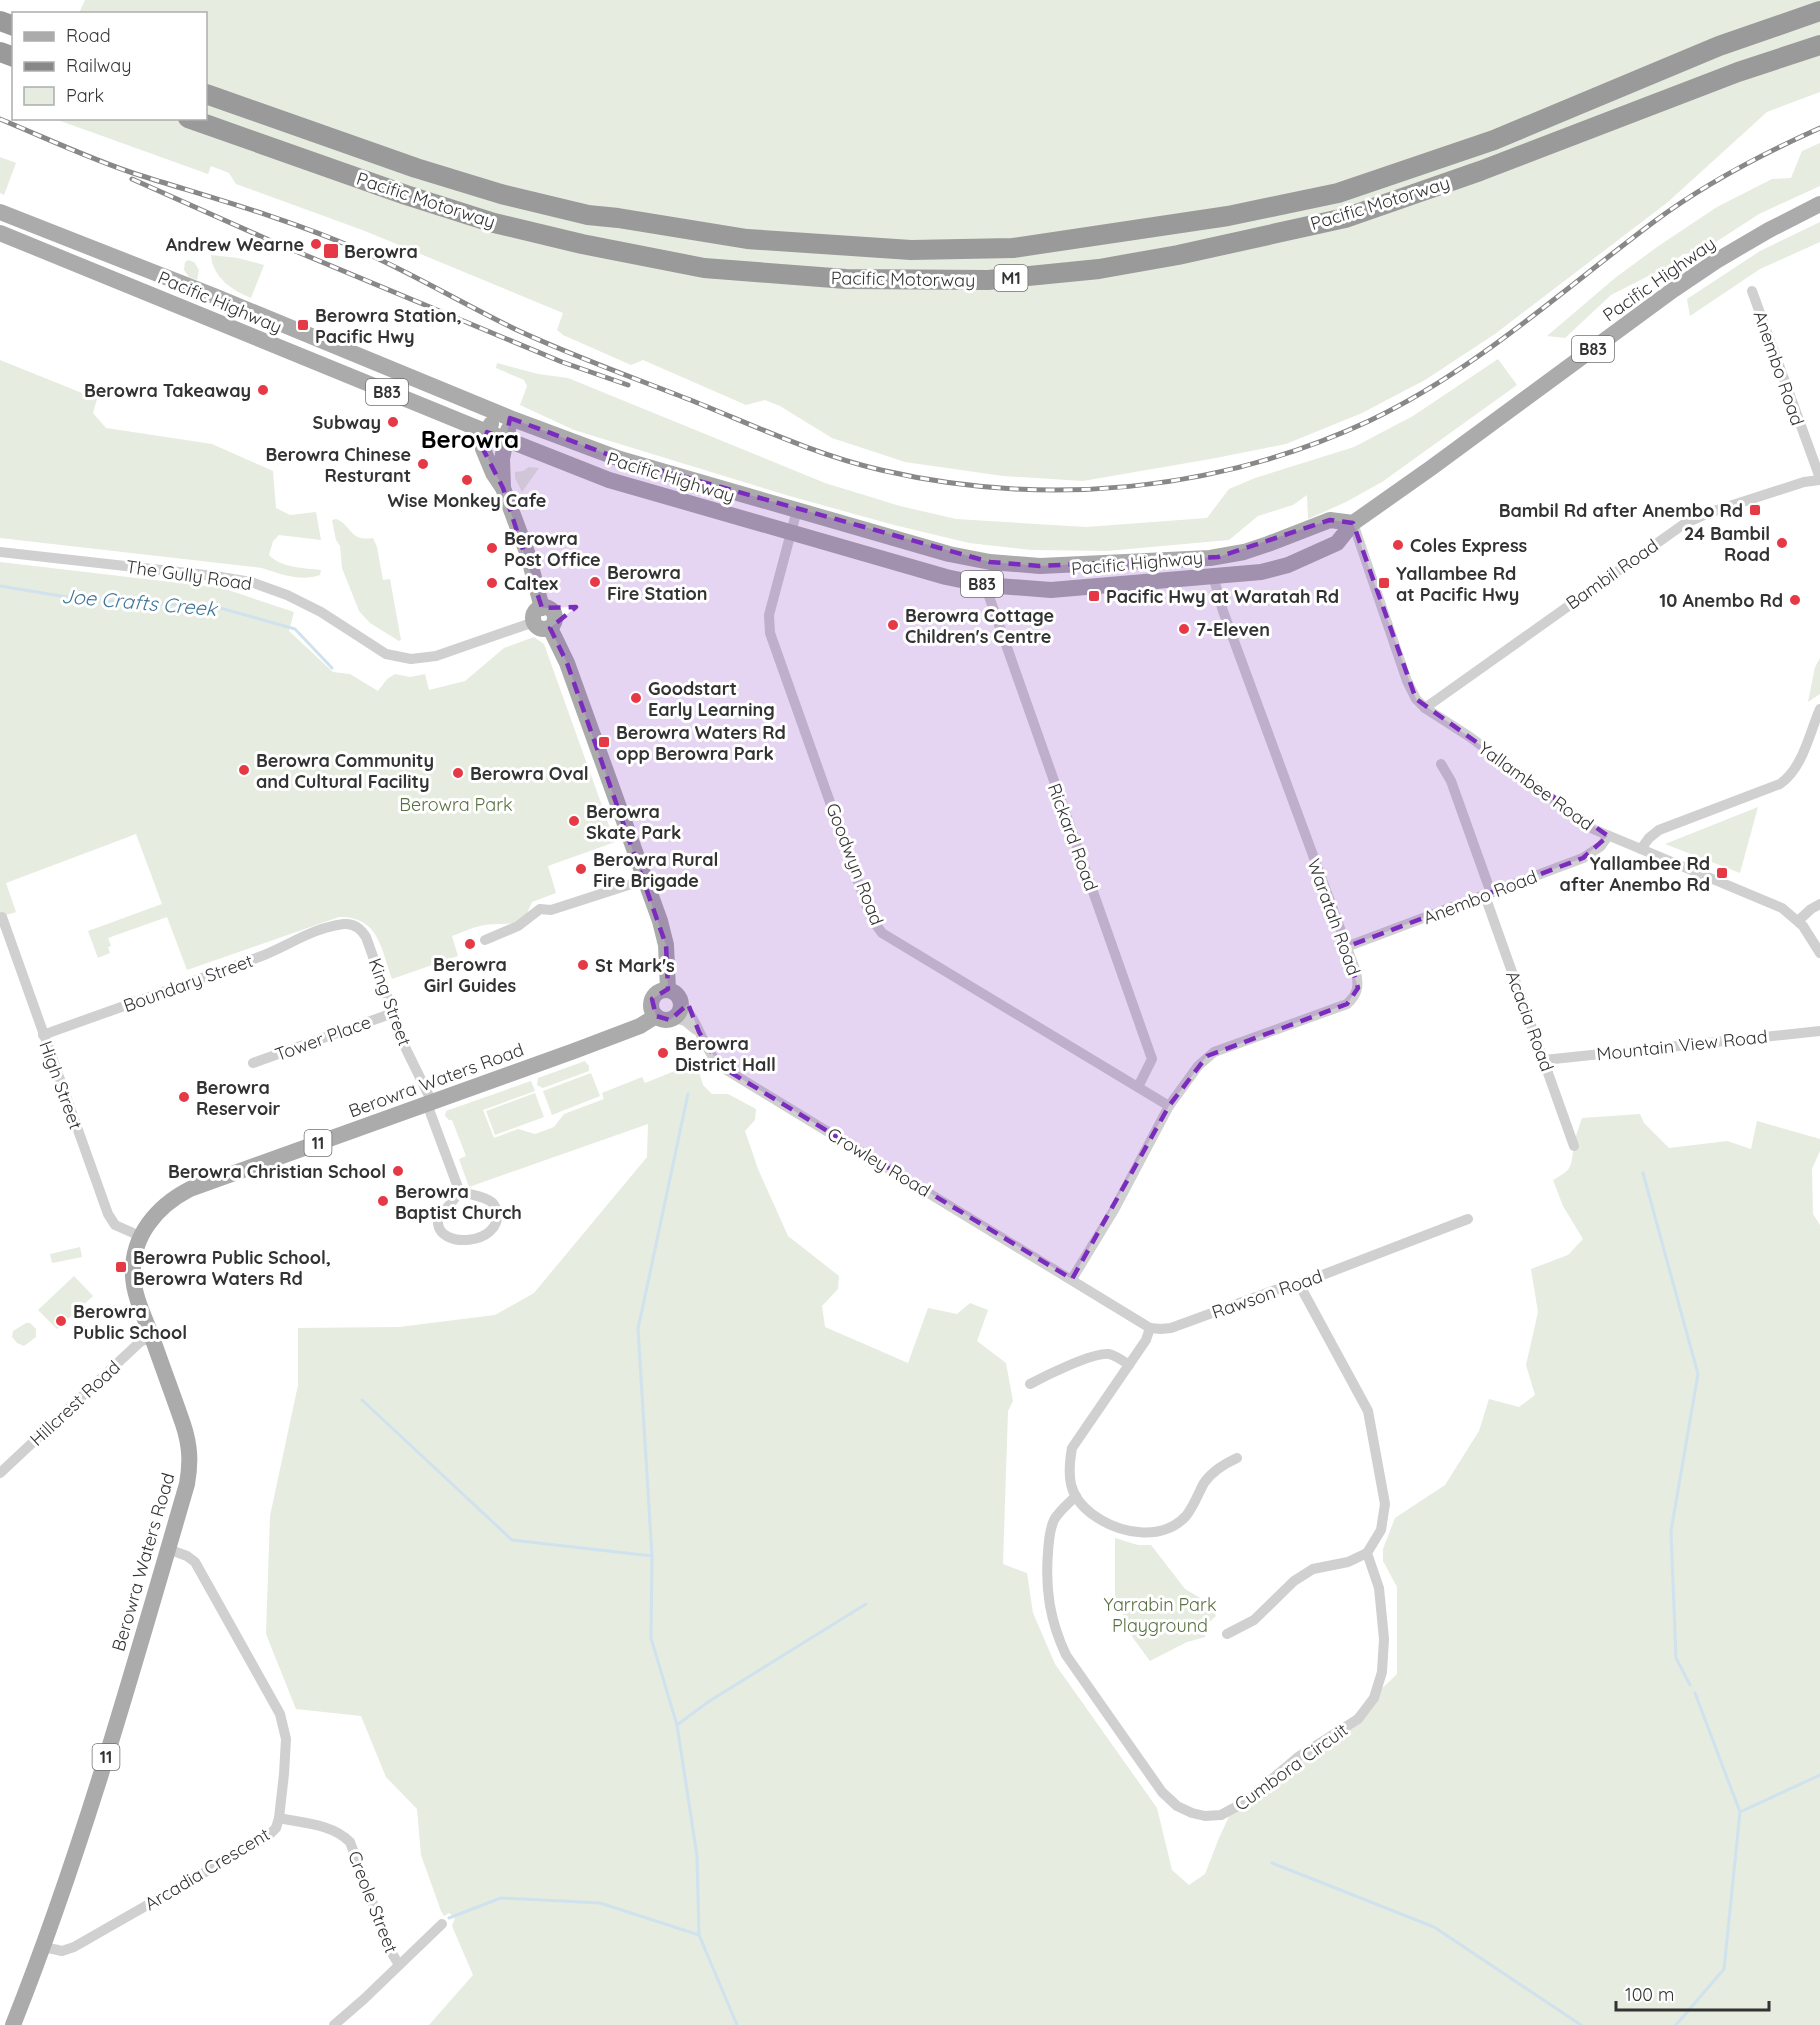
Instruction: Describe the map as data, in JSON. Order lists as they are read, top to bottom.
{
  "streets": {
    "highway": ["Pacific Motorway", "M1"],
    "main road": [
      "Pacific Highway",
      "B83",
      "Berowra Waters Road",
      "11"
    ],
    "street": [
      "Anembo Road",
      "Bambil Road",
      "The Gully Road",
      "Yallambee Road",
      "Rickard Road",
      "Goodwyn Road",
      "Waratah Road",
      "Boundary Street",
      "King Street",
      "Acacia Road",
      "Tower Place",
      "Mountain View Road",
      "High Street",
      "Crowley Road",
      "Rawson Road",
      "Hillcrest Road",
      "Cumbora Circuit",
      "Arcadia Crescent",
      "Creole Street"
    ]
  },
  "crossings": [
    ["Pacific Highway", "Yallambee Road"],
    ["Pacific Highway", "Rickard Road"],
    ["Pacific Highway", "Goodwyn Road"],
    ["Pacific Highway", "Waratah Road"],
    ["Anembo Road", "Bambil Road"],
    ["Anembo Road", "Yallambee Road"],
    ["Anembo Road", "Waratah Road"],
    ["Anembo Road", "Acacia Road"],
    ["Bambil Road", "Yallambee Road"],
    ["Rickard Road", "Goodwyn Road"],
    ["Goodwyn Road", "Waratah Road"],
    ["Waratah Road", "Crowley Road"],
    ["Boundary Street", "King Street"],
    ["Boundary Street", "High Street"],
    ["King Street", "Tower Place"],
    ["King Street", "Berowra Waters Road"],
    ["Acacia Road", "Mountain View Road"],
    ["Berowra Waters Road", "High Street"],
    ["Berowra Waters Road", "Crowley Road"],
    ["Berowra Waters Road", "Hillcrest Road"],
    ["Berowra Waters Road", "Arcadia Crescent"],
    ["Arcadia Crescent", "Creole Street"]
  ],
  "districts": ["Berowra"],
  "water": ["Joe Crafts Creek"],
  "parks": ["Berowra Park", "Yarrabin Park Playground"],
  "places": {
    "other": [
      "Andrew Wearne",
      "Berowra Takeaway",
      "Subway",
      "Berowra Chinese Resturant",
      "Wise Monkey Cafe",
      "24 Bambil Road",
      "Coles Express",
      "Berowra Post Office",
      "Berowra Fire Station",
      "Caltex",
      "10 Anembo Rd",
      "Berowra Cottage Children's Centre",
      "7-Eleven",
      "Goodstart Early Learning",
      "Berowra Community and Cultural Facility",
      "Berowra Oval",
      "Berowra Skate Park",
      "Berowra Rural Fire Brigade",
      "Berowra Girl Guides",
      "St Mark's",
      "Berowra District Hall",
      "Berowra Reservoir",
      "Berowra Christian School",
      "Berowra Baptist Church",
      "Berowra Public School"
    ],
    "transit": [
      "Berowra",
      "Berowra Station, Pacific Hwy",
      "Bambil Rd after Anembo Rd",
      "Yallambee Rd at Pacific Hwy",
      "Pacific Hwy at Waratah Rd",
      "Berowra Waters Rd opp Berowra Park",
      "Yallambee Rd after Anembo Rd",
      "Berowra Public School, Berowra Waters Rd"
    ]
  },
  "legend": ["Road", "Railway", "Park"],
  "scale_bar": "100 m"
}
